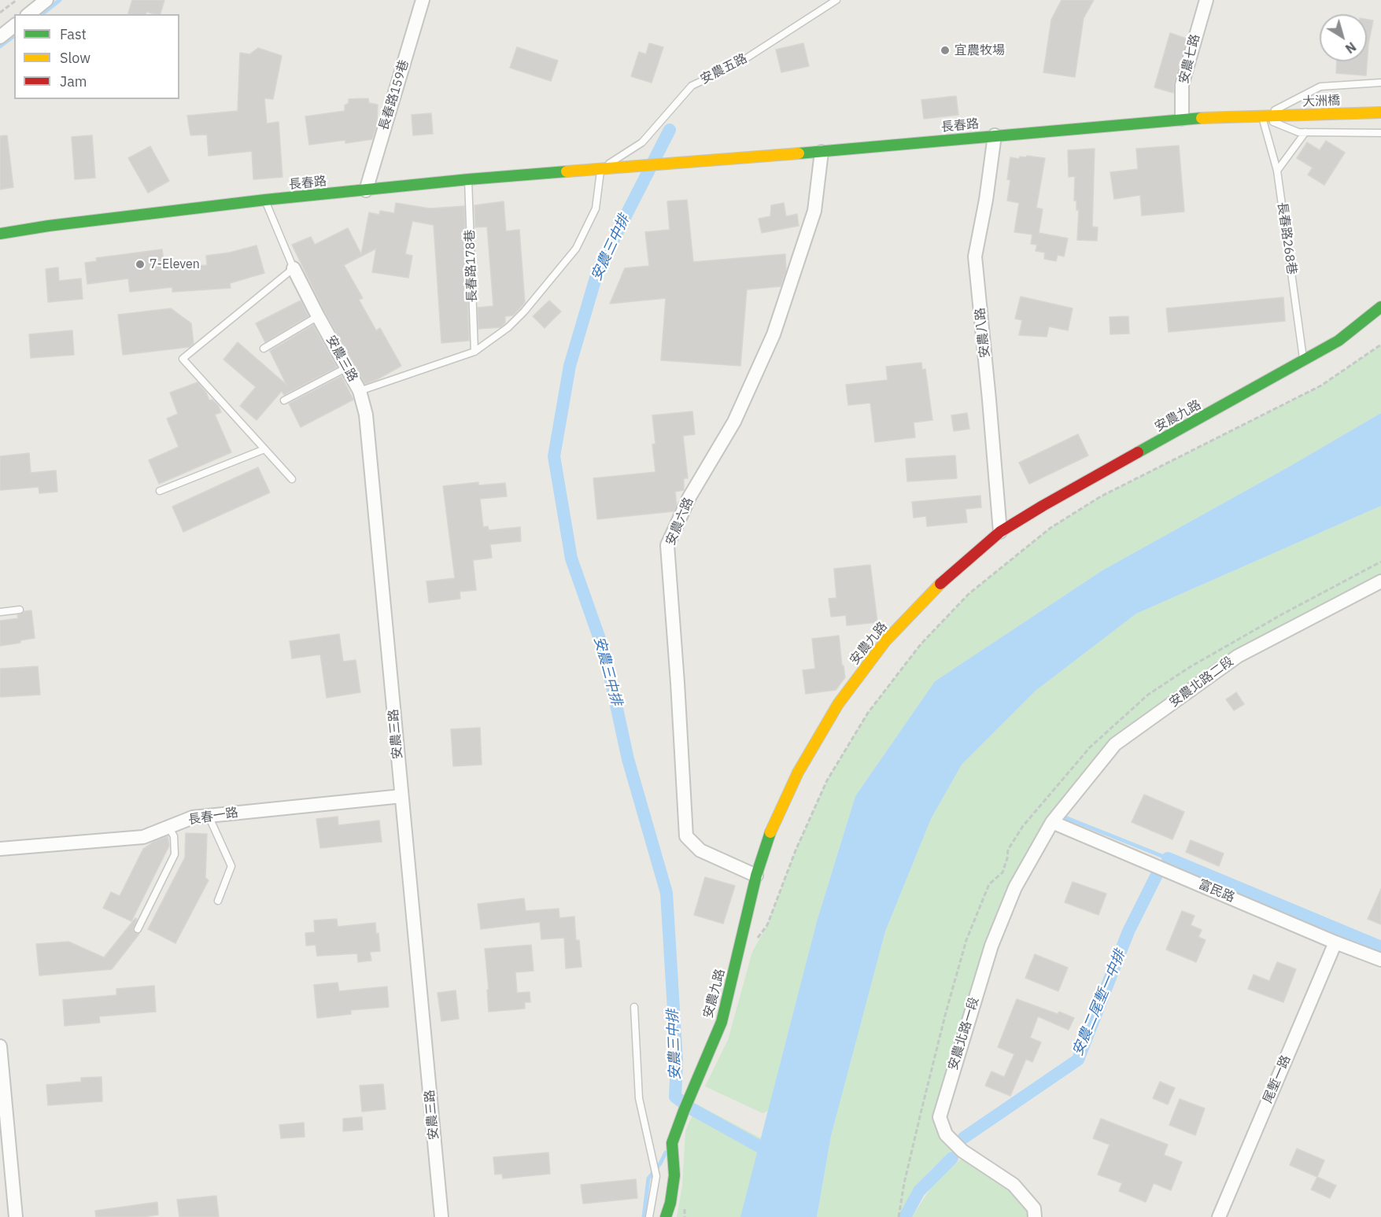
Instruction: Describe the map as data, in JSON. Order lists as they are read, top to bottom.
{
  "streets": {
    "street": [
      "安農七路",
      "長春路159巷",
      "大洲橋",
      "長春路",
      "安農八路",
      "安農三路",
      "安農九路",
      "安農六路",
      "安農北路二段",
      "長春一路",
      "富民路",
      "安農北路一段",
      "尾塹一路"
    ],
    "lane": ["安農五路", "長春路268巷", "長春路178巷"]
  },
  "crossings": [
    ["安農七路", "長春路"],
    ["安農五路", "長春路"],
    ["長春路159巷", "長春路"],
    ["大洲橋", "長春路"],
    ["大洲橋", "長春路268巷"],
    ["長春路", "長春路268巷"],
    ["長春路", "長春路178巷"],
    ["長春路", "安農八路"],
    ["長春路", "安農六路"],
    ["長春路268巷", "安農九路"],
    ["安農八路", "安農九路"],
    ["安農三路", "長春一路"],
    ["安農九路", "安農六路"],
    ["安農北路二段", "富民路"],
    ["安農北路二段", "安農北路一段"],
    ["富民路", "安農北路一段"],
    ["富民路", "尾塹一路"]
  ],
  "water": ["安農三中排", "安農二尾塹一中排"],
  "places": ["宜農牧場", "7-Eleven"],
  "legend": ["Fast", "Slow", "Jam"],
  "north": "bottom right"
}
